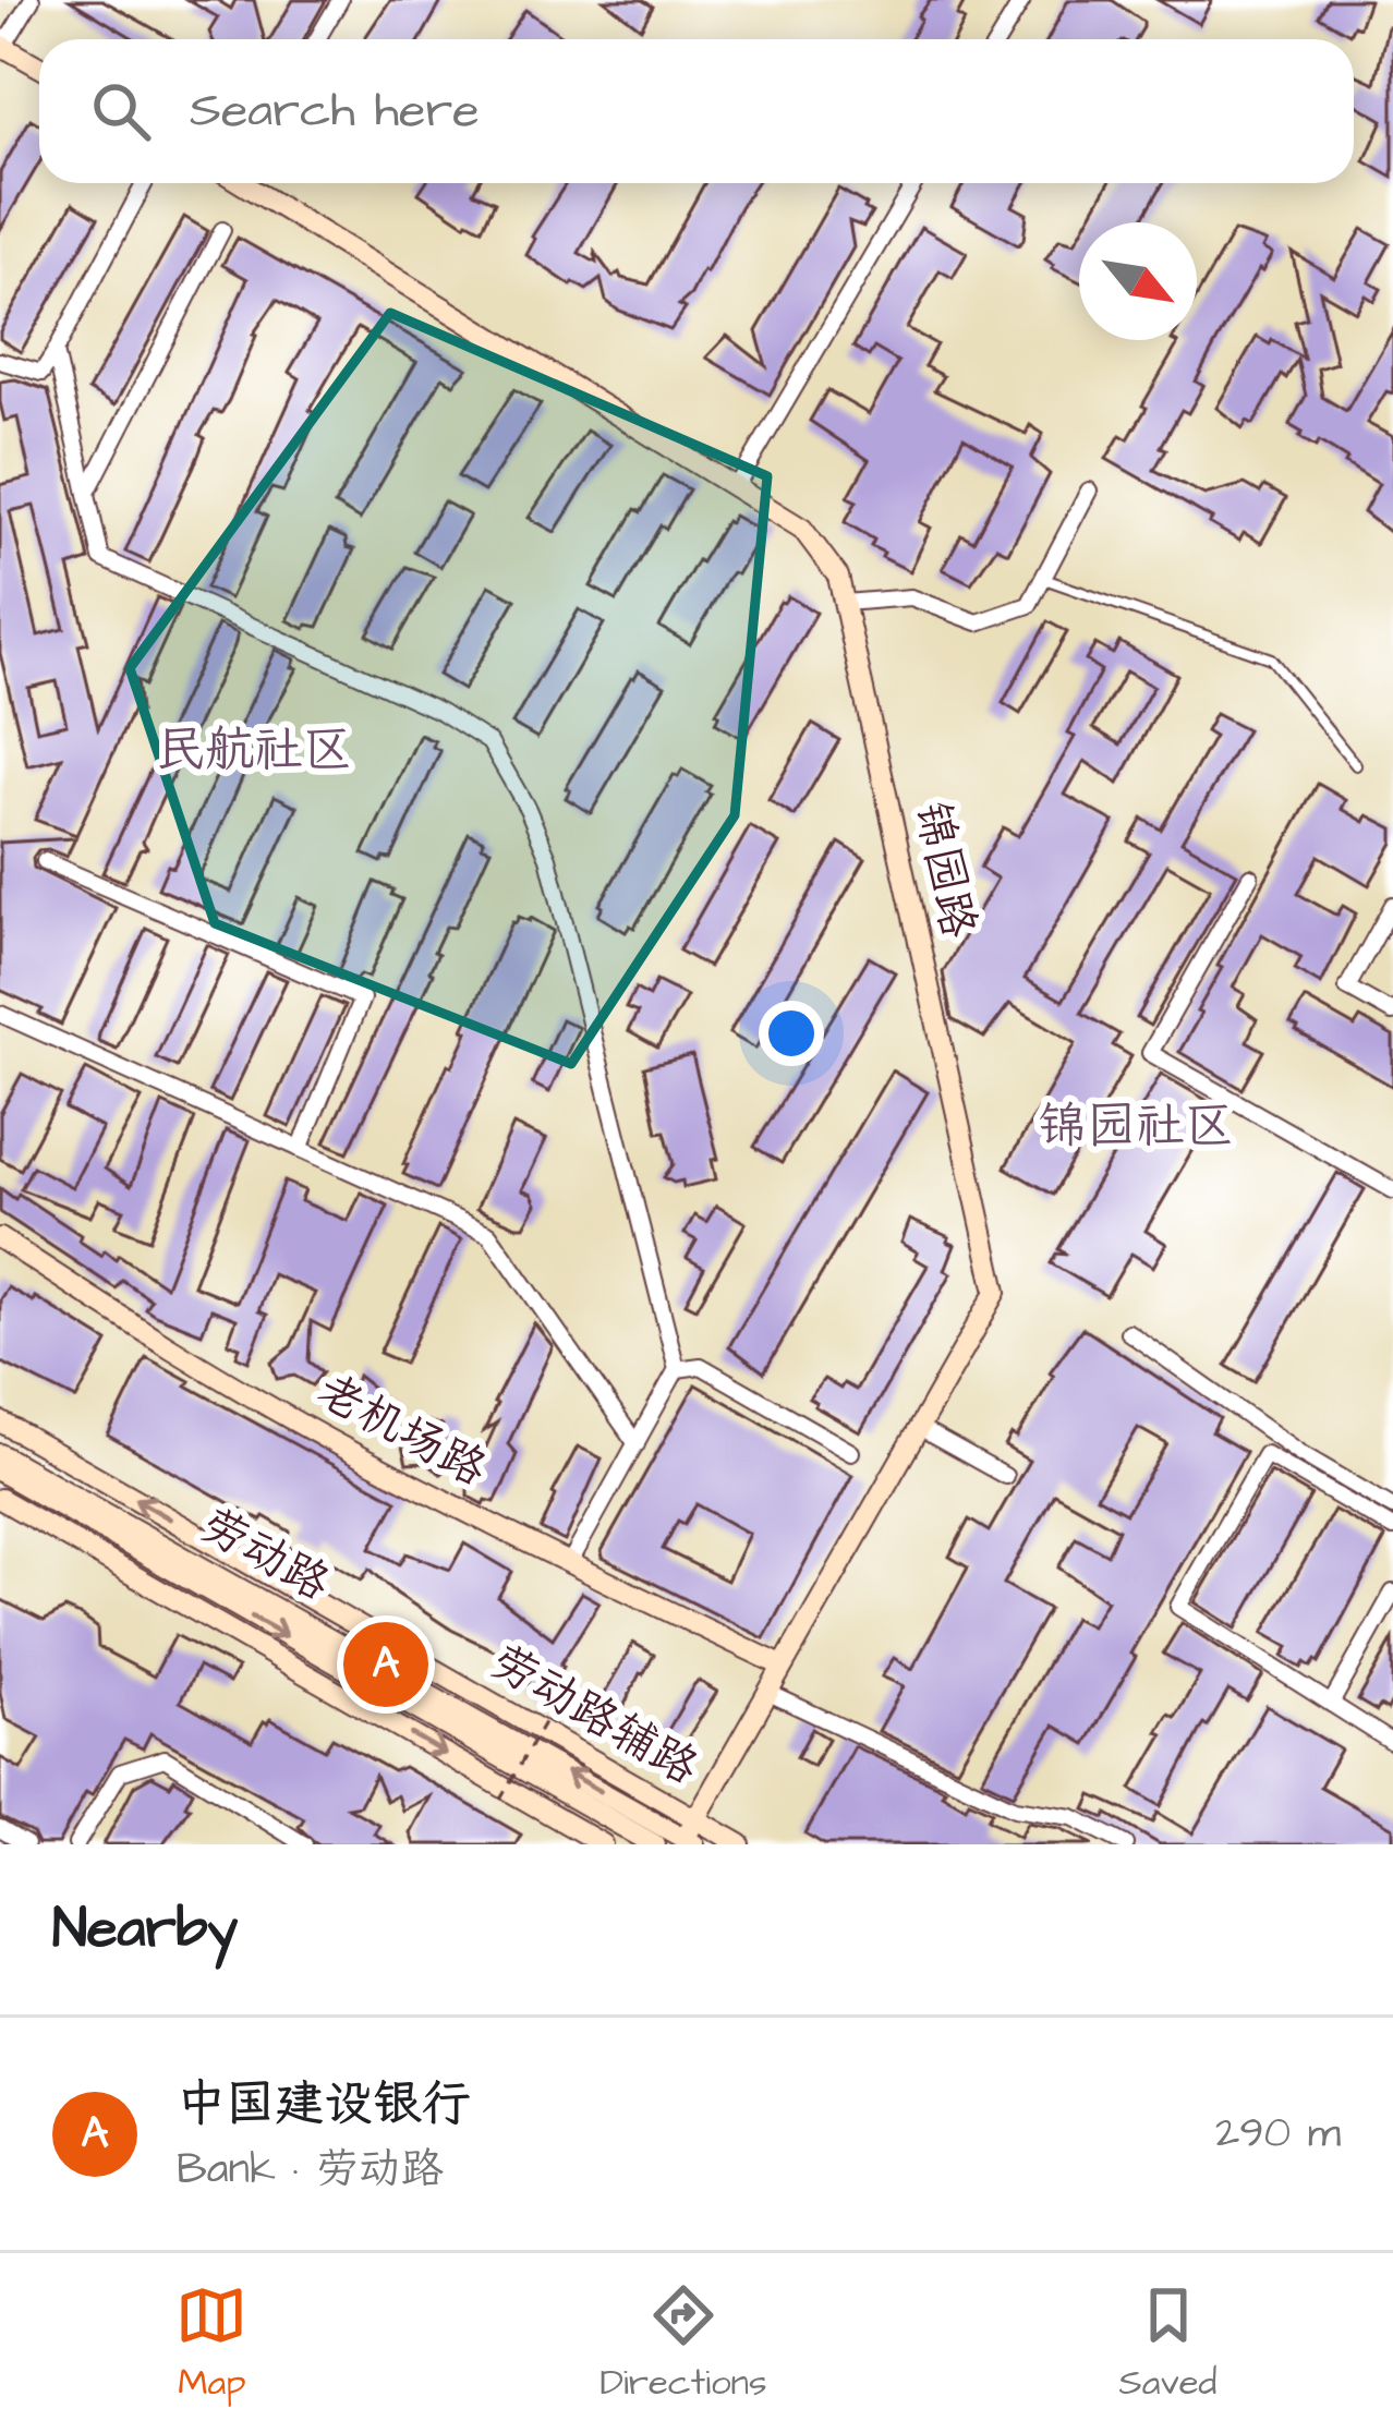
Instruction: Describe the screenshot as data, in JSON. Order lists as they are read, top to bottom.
{
  "streets": {
    "street": [
      "锦园路",
      "老机场路",
      "劳动路",
      "劳动路辅路"
    ]
  },
  "crossings": [
    ["锦园路", "老机场路"],
    ["锦园路", "劳动路"],
    ["锦园路", "劳动路辅路"]
  ],
  "districts": ["民航社区", "锦园社区"],
  "north": "bottom right",
  "page": {
    "search": "Search here",
    "pins": "A",
    "heading": "Nearby",
    "list": [
      {
        "mark": "A",
        "name": "中国建设银行",
        "note": "Bank · 劳动路",
        "value": "290 m"
      }
    ],
    "nav": ["Map", "Directions", "Saved"]
  }
}
